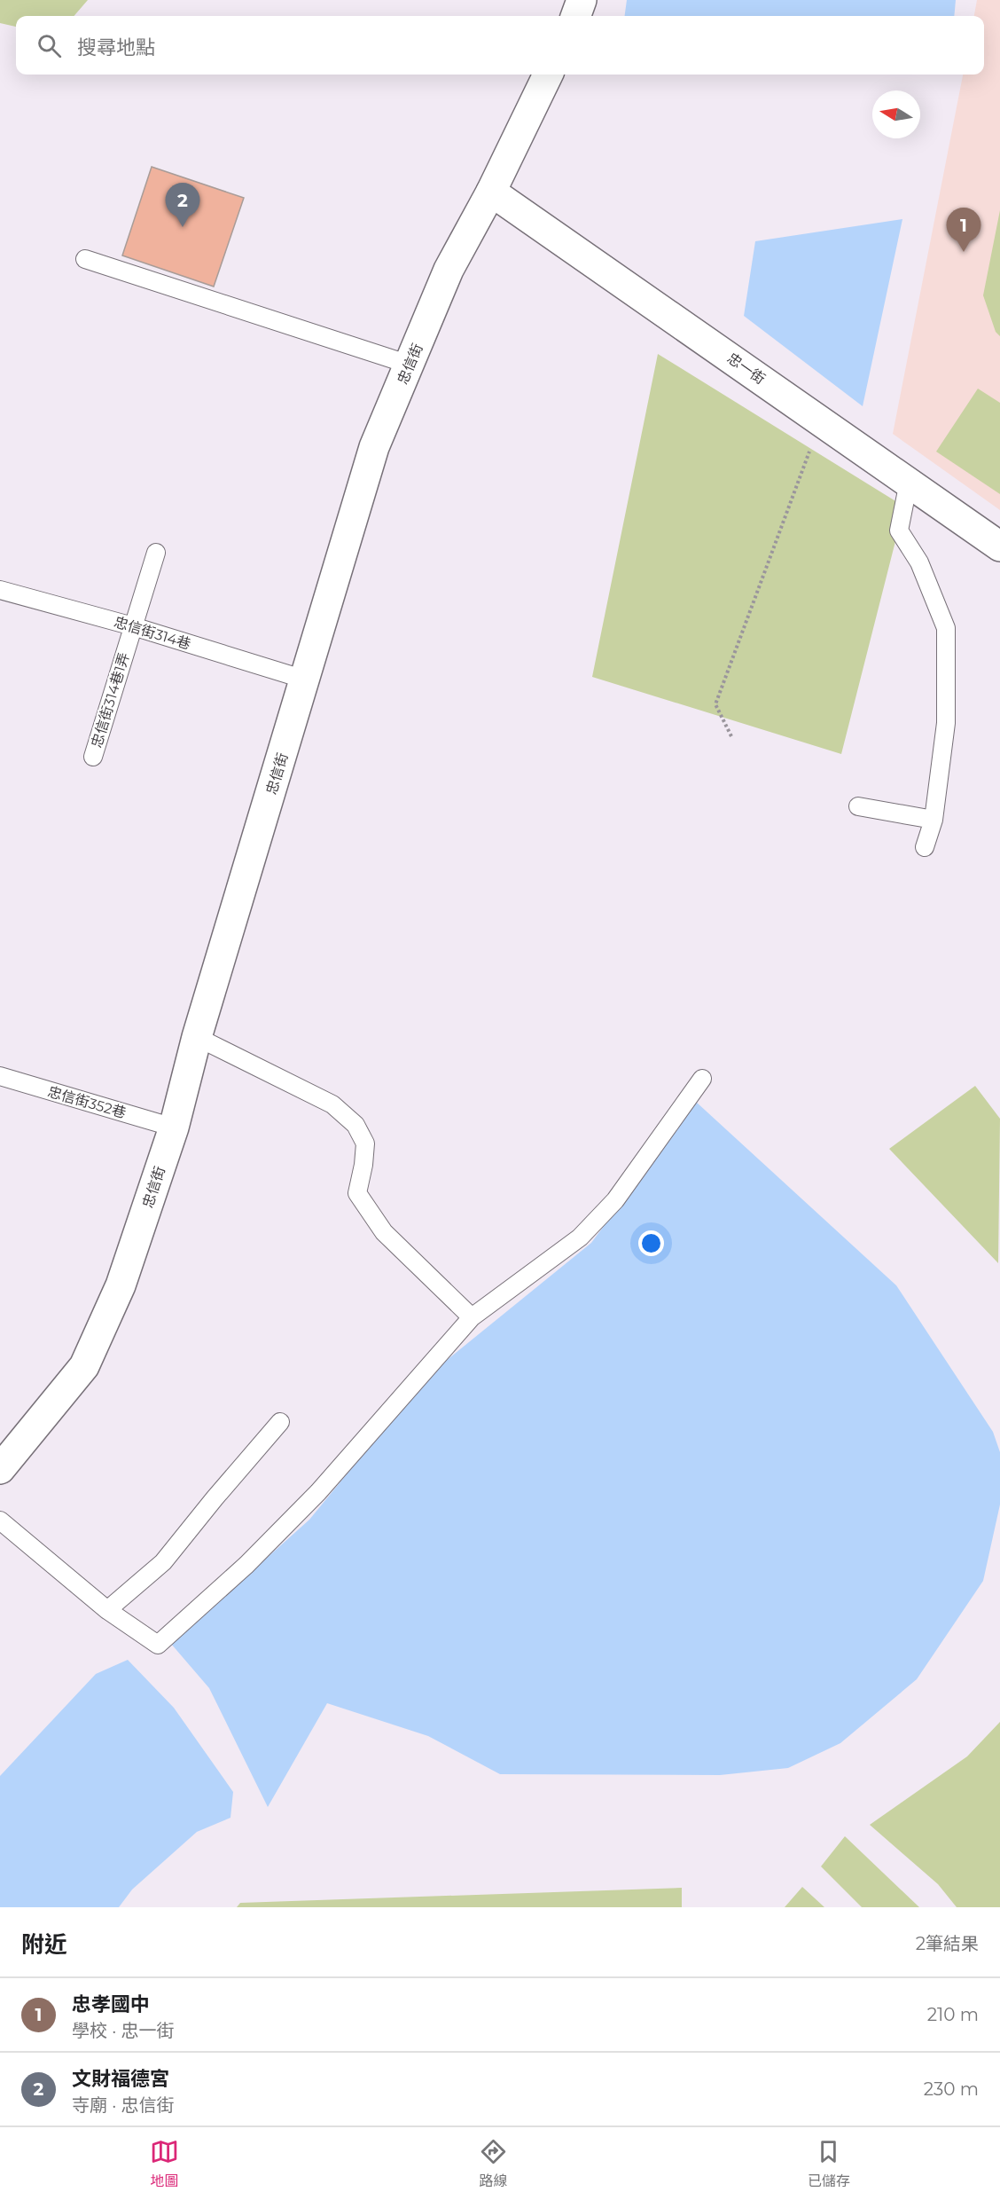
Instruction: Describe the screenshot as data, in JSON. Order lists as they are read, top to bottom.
{
  "streets": {
    "street": ["忠信街", "忠一街"],
    "lane": ["忠信街314巷", "忠信街314巷1弄", "忠信街352巷"]
  },
  "crossings": [
    ["忠信街", "忠一街"],
    ["忠信街", "忠信街314巷"],
    ["忠信街", "忠信街352巷"],
    ["忠信街314巷", "忠信街314巷1弄"]
  ],
  "north": "left",
  "page": {
    "search": "搜尋地點",
    "pins": ["2", "1"],
    "heading": ["附近", "2筆結果"],
    "list": [
      {
        "mark": "1",
        "name": "忠孝國中",
        "note": "學校 · 忠一街",
        "value": "210 m"
      },
      {
        "mark": "2",
        "name": "文財福德宮",
        "note": "寺廟 · 忠信街",
        "value": "230 m"
      }
    ],
    "nav": ["地圖", "路線", "已儲存"]
  }
}
